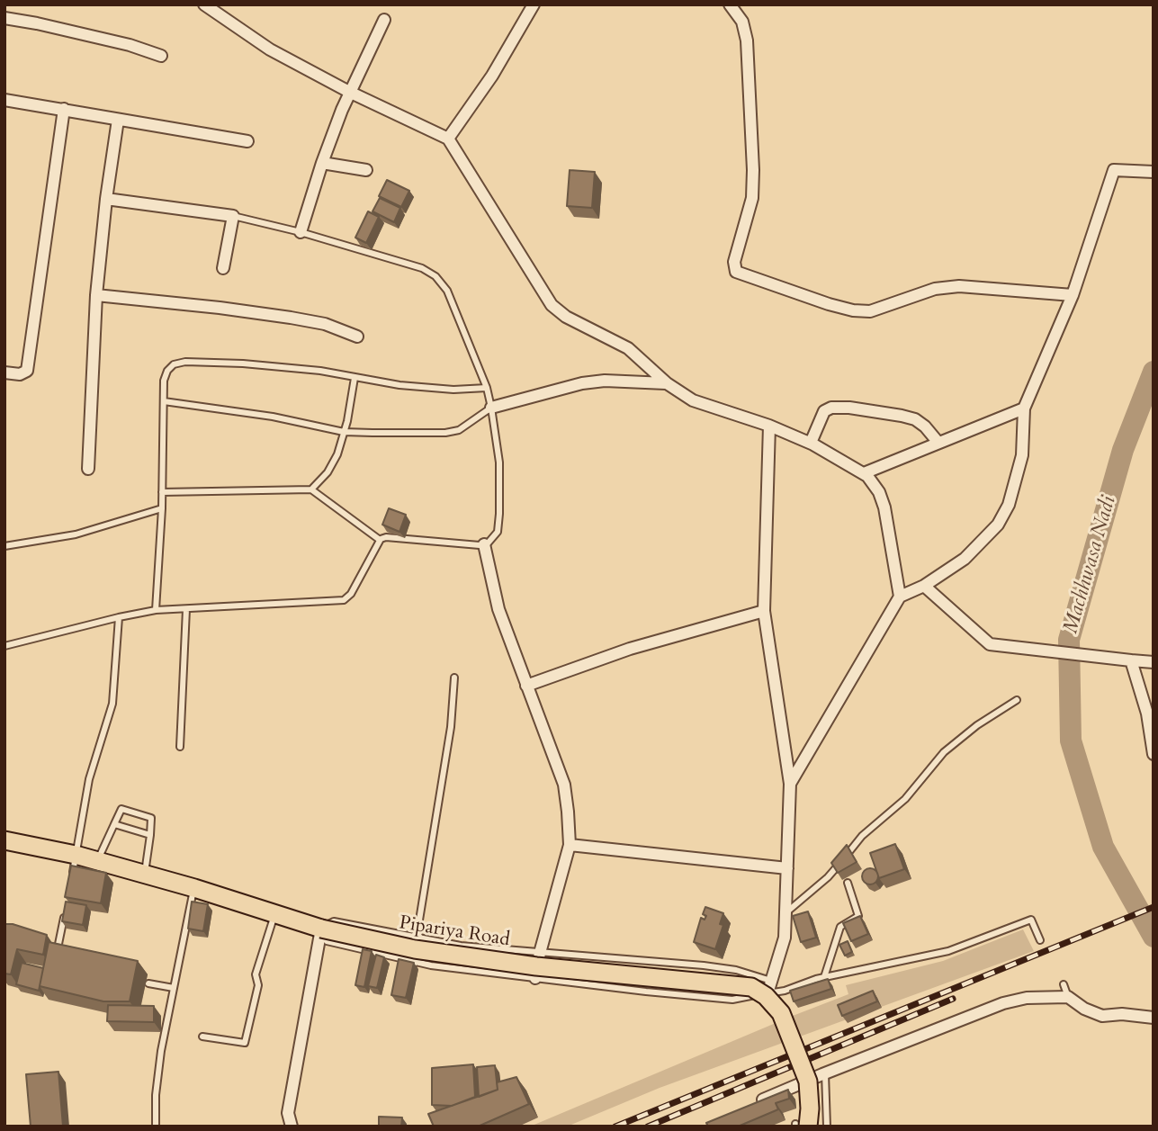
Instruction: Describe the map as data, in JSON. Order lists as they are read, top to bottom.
{
  "streets": {
    "main road": ["Pipariya Road"]
  },
  "water": ["Machhwasa Nadi"]
}
